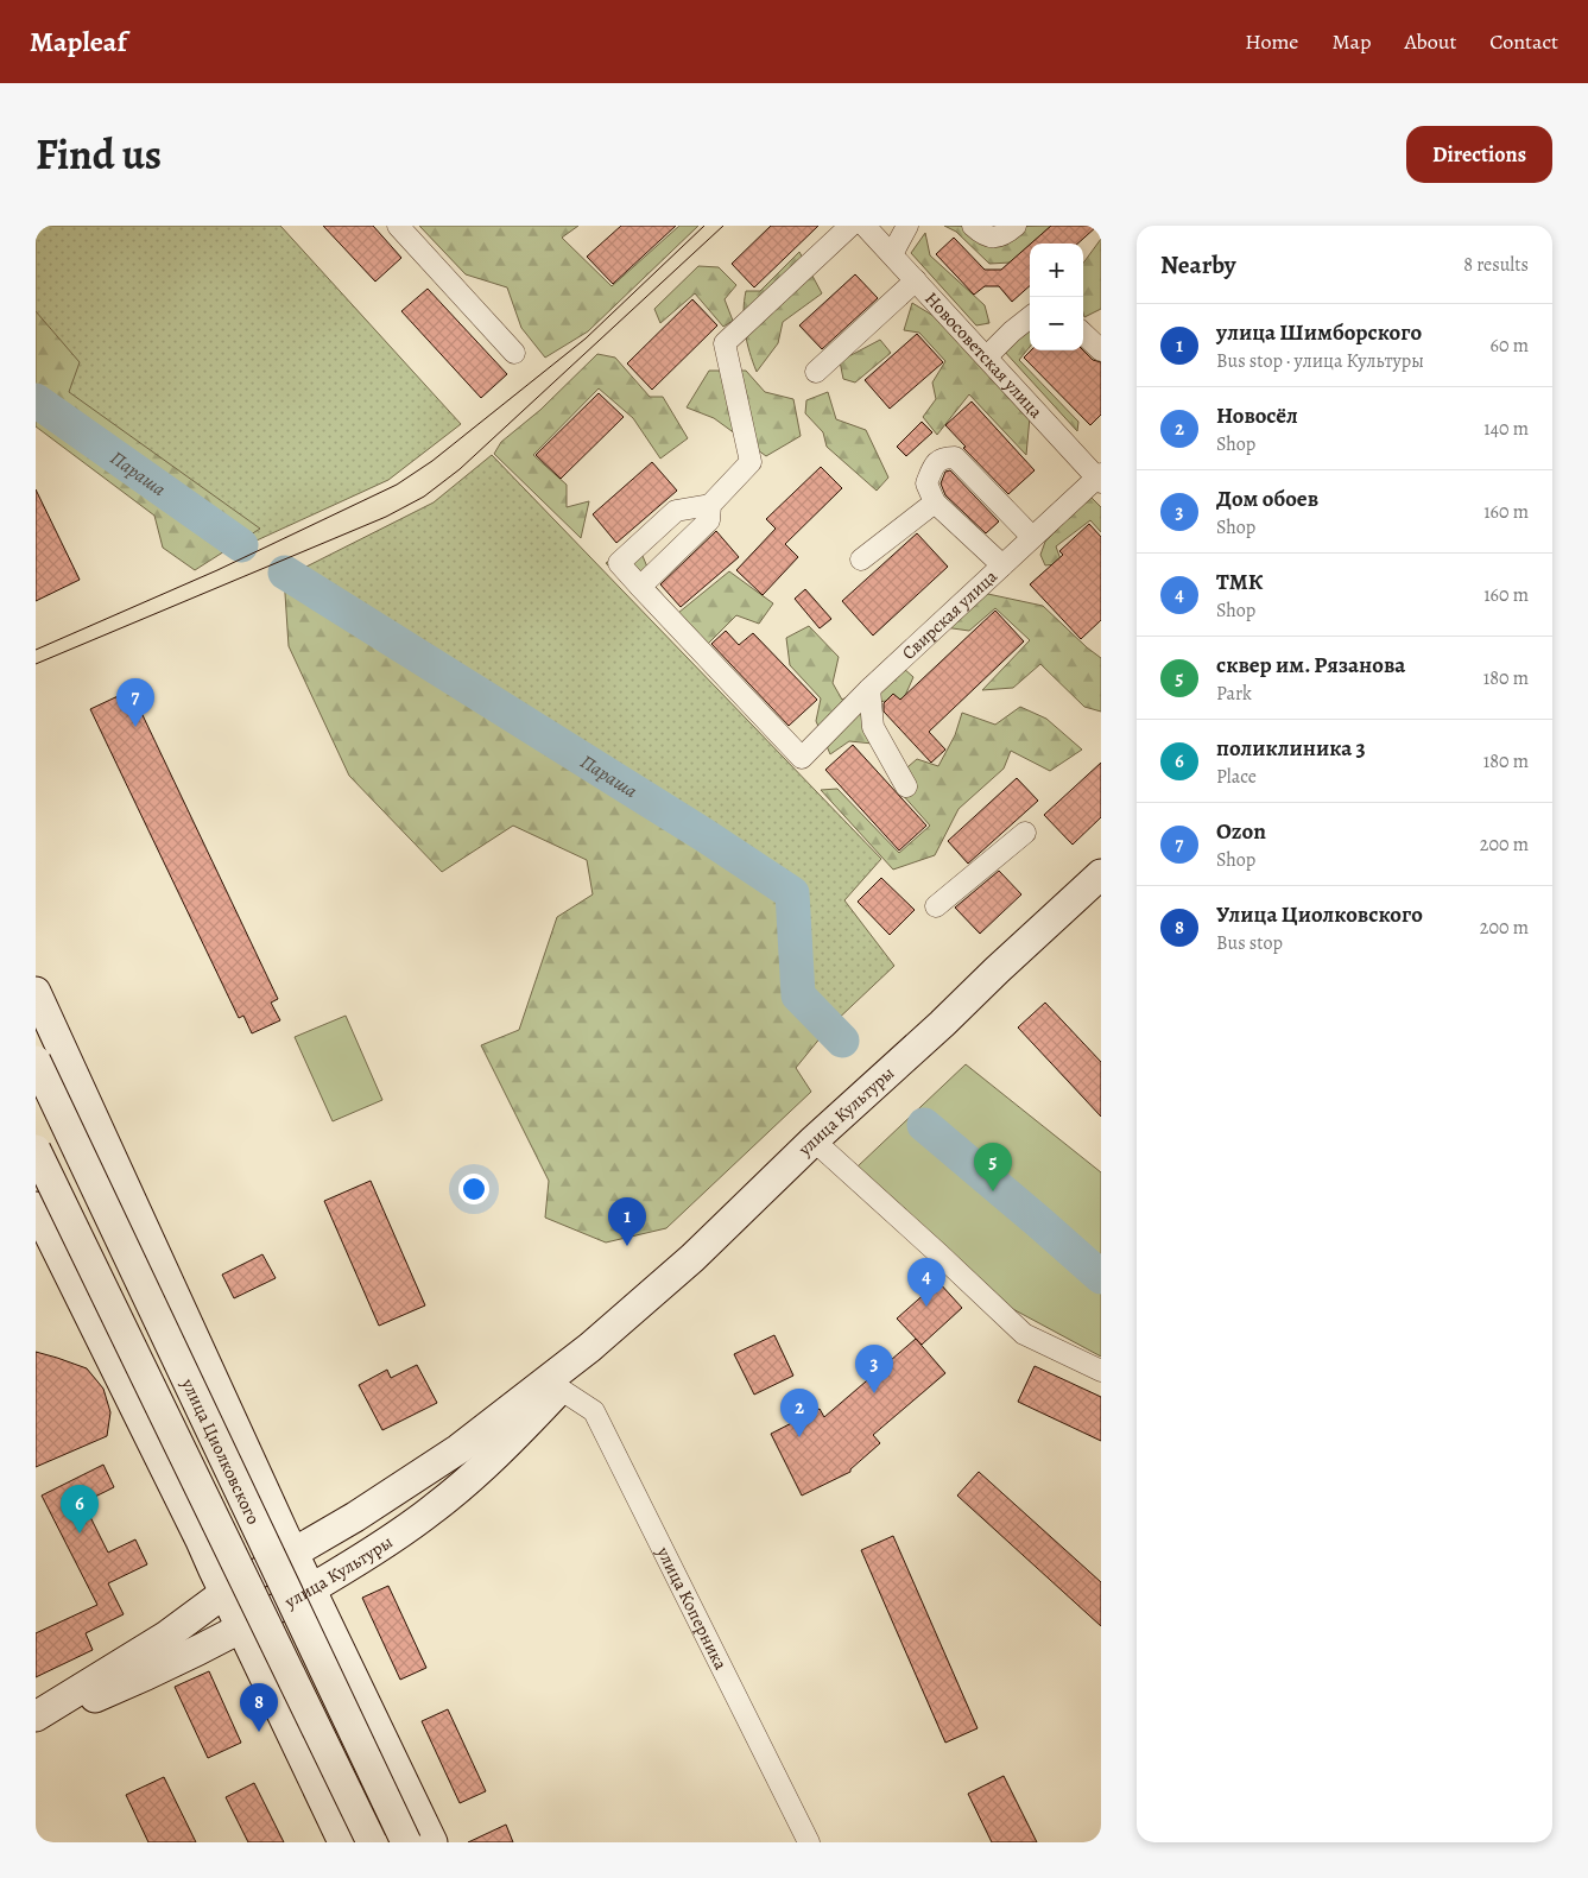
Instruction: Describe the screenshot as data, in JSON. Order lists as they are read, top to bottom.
{
  "streets": {
    "main road": ["улица Культуры", "улица Циолковского"],
    "street": ["Новосоветская улица", "Свирская улица", "улица Коперника"]
  },
  "crossings": [
    ["Новосоветская улица", "Свирская улица"],
    ["улица Культуры", "улица Коперника"]
  ],
  "water": ["Параша"],
  "page": {
    "header": "Mapleaf",
    "nav": [
      "Home",
      "Map",
      "About",
      "Contact"
    ],
    "title": "Find us",
    "buttons": "Directions",
    "heading": ["Nearby", "8 results"],
    "map_buttons": ["+", "−"],
    "list": [
      {
        "mark": "1",
        "name": "улица Шимборского",
        "note": "Bus stop · улица Культуры",
        "value": "60 m"
      },
      {
        "mark": "2",
        "name": "Новосёл",
        "note": "Shop",
        "value": "140 m"
      },
      {
        "mark": "3",
        "name": "Дом обоев",
        "note": "Shop",
        "value": "160 m"
      },
      {
        "mark": "4",
        "name": "ТМК",
        "note": "Shop",
        "value": "160 m"
      },
      {
        "mark": "5",
        "name": "сквер им. Рязанова",
        "note": "Park",
        "value": "180 m"
      },
      {
        "mark": "6",
        "name": "поликлиника 3",
        "note": "Place",
        "value": "180 m"
      },
      {
        "mark": "7",
        "name": "Ozon",
        "note": "Shop",
        "value": "200 m"
      },
      {
        "mark": "8",
        "name": "Улица Циолковского",
        "note": "Bus stop",
        "value": "200 m"
      }
    ],
    "pins": [
      "7",
      "5",
      "1",
      "4",
      "3",
      "2",
      "6",
      "8"
    ]
  }
}
